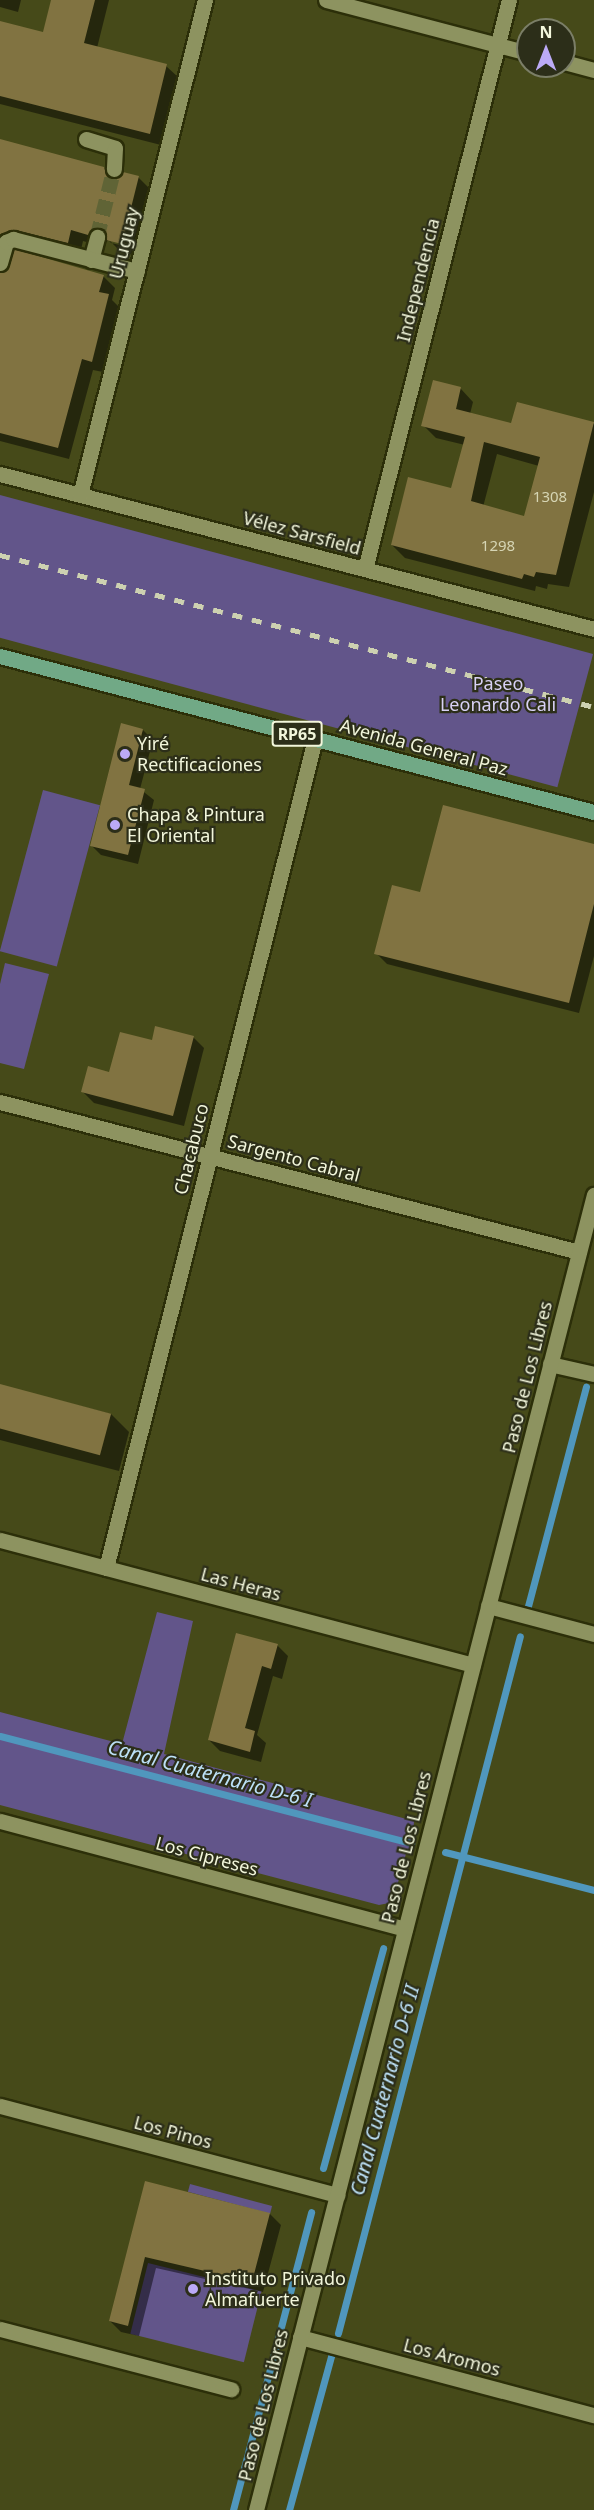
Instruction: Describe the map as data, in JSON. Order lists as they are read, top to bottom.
{
  "streets": {
    "main road": ["RP65", "Avenida General Paz"],
    "street": [
      "Uruguay",
      "Independencia",
      "Vélez Sarsfield",
      "Chacabuco",
      "Sargento Cabral",
      "Paso de Los Libres",
      "Las Heras",
      "Los Cipreses",
      "Los Pinos",
      "Los Aromos"
    ]
  },
  "crossings": [
    ["Uruguay", "Vélez Sarsfield"],
    ["Independencia", "Vélez Sarsfield"],
    ["Avenida General Paz", "Chacabuco"],
    ["Chacabuco", "Sargento Cabral"],
    ["Chacabuco", "Las Heras"],
    ["Sargento Cabral", "Paso de Los Libres"],
    ["Paso de Los Libres", "Las Heras"],
    ["Paso de Los Libres", "Los Cipreses"],
    ["Paso de Los Libres", "Los Pinos"],
    ["Paso de Los Libres", "Los Aromos"]
  ],
  "water": ["Canal Cuaternario D-6 I", "Canal Cuaternario D-6 II"],
  "parks": ["Paseo Leonardo Cali"],
  "places": ["Yiré Rectificaciones", "Chapa & Pintura El Oriental", "Instituto Privado Almafuerte"],
  "house_numbers": ["1308", "1298"],
  "north": "top"
}
